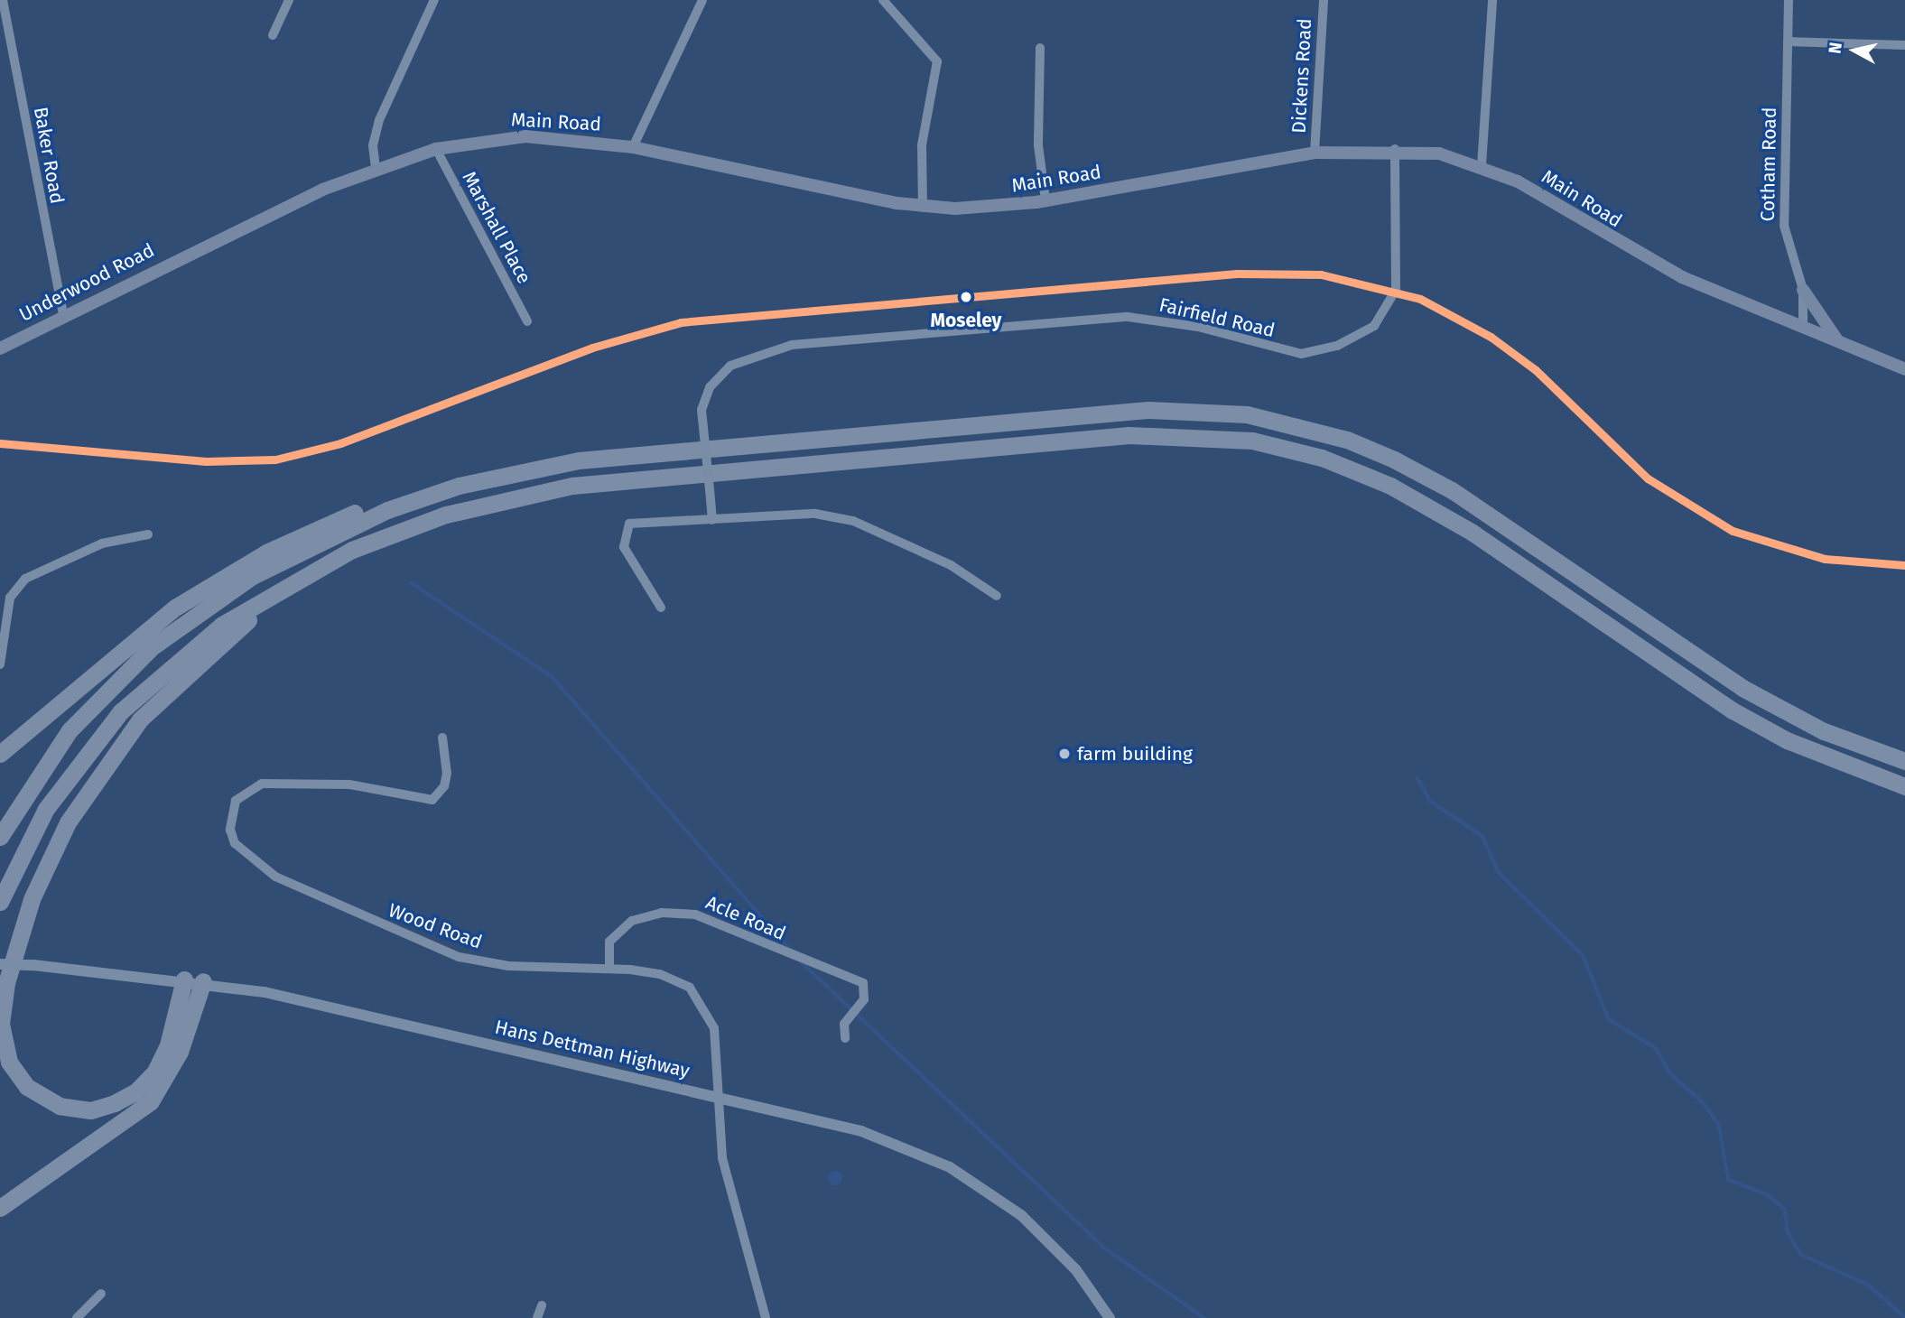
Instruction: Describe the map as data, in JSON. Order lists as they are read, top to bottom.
{
  "streets": {
    "main road": ["Main Road", "Underwood Road"],
    "street": [
      "Dickens Road",
      "Baker Road",
      "Cotham Road",
      "Marshall Place",
      "Fairfield Road",
      "Acle Road",
      "Wood Road",
      "Hans Dettman Highway"
    ]
  },
  "crossings": [
    ["Dickens Road", "Main Road"],
    ["Main Road", "Cotham Road"],
    ["Main Road", "Marshall Place"],
    ["Main Road", "Underwood Road"],
    ["Main Road", "Fairfield Road"],
    ["Baker Road", "Underwood Road"],
    ["Acle Road", "Wood Road"],
    ["Wood Road", "Hans Dettman Highway"]
  ],
  "places": ["Moseley", "farm building"],
  "north": "left"
}
